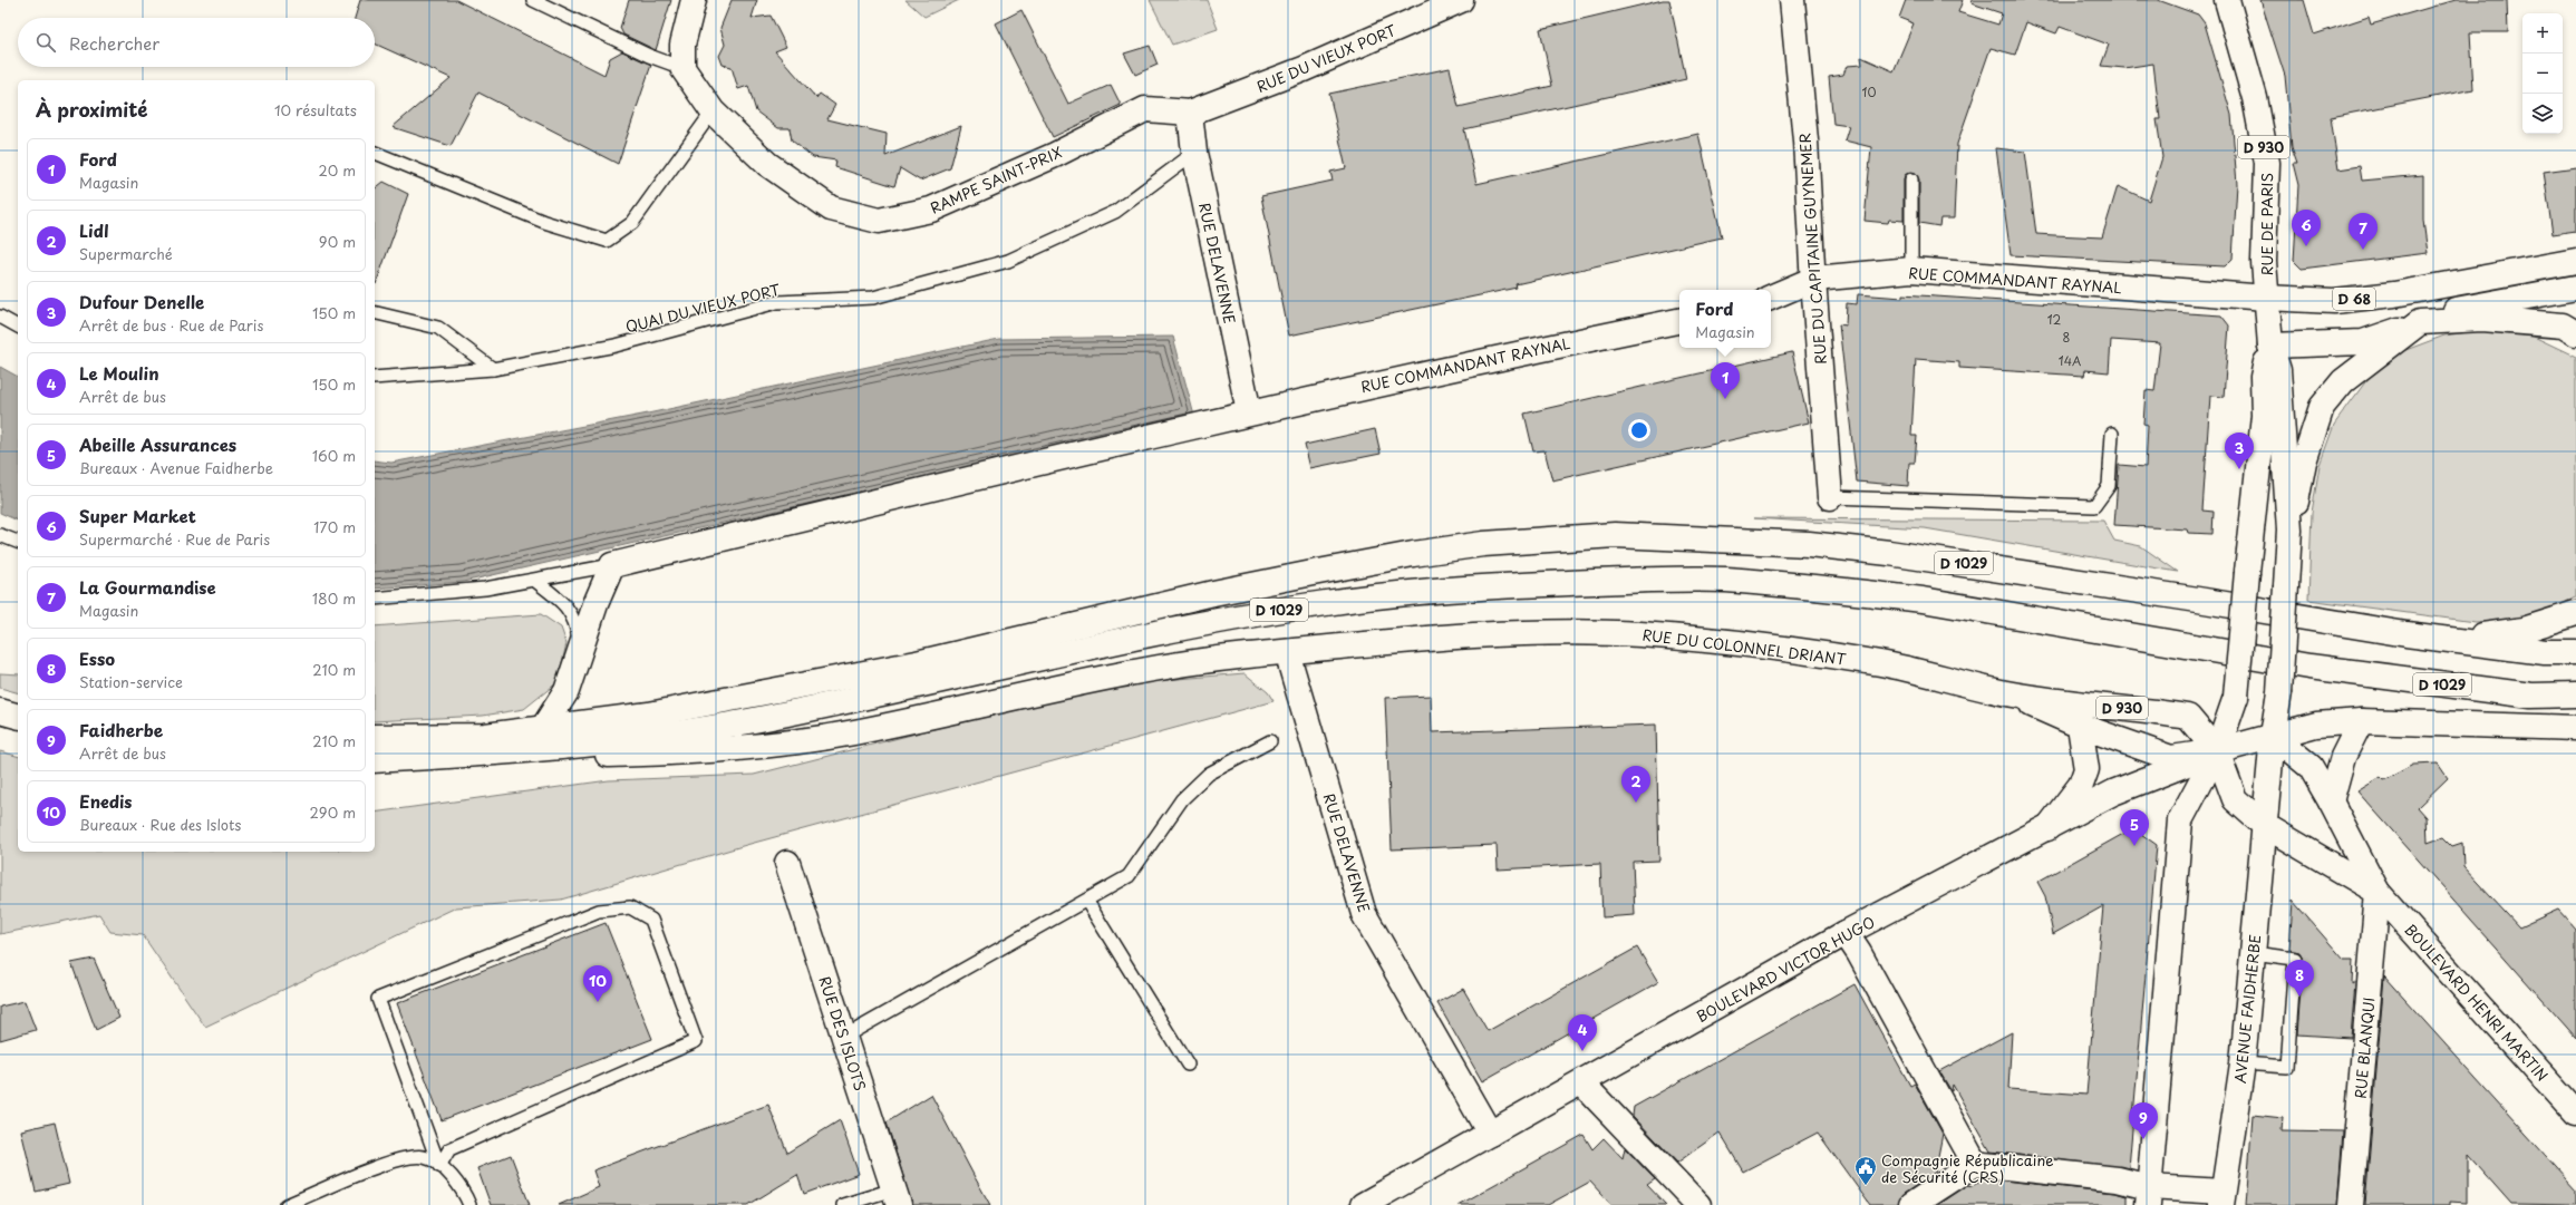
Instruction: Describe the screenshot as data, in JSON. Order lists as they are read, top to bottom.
{
  "streets": {
    "main road": [
      "RUE DU VIEUX PORT",
      "D 930",
      "RAMPE SAINT-PRIX",
      "RUE DE PARIS",
      "RUE DU CAPITAINE GUYNEMER",
      "RUE DELAVENNE",
      "RUE COMMANDANT RAYNAL",
      "D 68",
      "D 1029",
      "RUE DU COLONNEL DRIANT",
      "BOULEVARD VICTOR HUGO",
      "BOULEVARD HENRI MARTIN",
      "AVENUE FAIDHERBE",
      "RUE DES ISLOTS",
      "RUE BLANQUI"
    ],
    "lane": ["QUAI DU VIEUX PORT"]
  },
  "crossings": [
    ["RUE DU VIEUX PORT", "RAMPE SAINT-PRIX"],
    ["RUE DU VIEUX PORT", "RUE DELAVENNE"],
    ["D 930", "RUE DE PARIS"],
    ["D 930", "RUE DU COLONNEL DRIANT"],
    ["D 930", "BOULEVARD VICTOR HUGO"],
    ["D 930", "BOULEVARD HENRI MARTIN"],
    ["RAMPE SAINT-PRIX", "RUE DELAVENNE"],
    ["RUE DE PARIS", "RUE COMMANDANT RAYNAL"],
    ["RUE DE PARIS", "D 68"],
    ["RUE DE PARIS", "BOULEVARD VICTOR HUGO"],
    ["RUE DE PARIS", "BOULEVARD HENRI MARTIN"],
    ["RUE DE PARIS", "AVENUE FAIDHERBE"],
    ["RUE DU CAPITAINE GUYNEMER", "RUE COMMANDANT RAYNAL"],
    ["RUE DELAVENNE", "RUE COMMANDANT RAYNAL"],
    ["RUE DELAVENNE", "QUAI DU VIEUX PORT"],
    ["RUE DELAVENNE", "RUE DU COLONNEL DRIANT"],
    ["RUE DELAVENNE", "BOULEVARD VICTOR HUGO"],
    ["RUE COMMANDANT RAYNAL", "D 68"],
    ["D 1029", "RUE DU COLONNEL DRIANT"],
    ["BOULEVARD VICTOR HUGO", "BOULEVARD HENRI MARTIN"],
    ["BOULEVARD HENRI MARTIN", "AVENUE FAIDHERBE"],
    ["BOULEVARD HENRI MARTIN", "RUE BLANQUI"]
  ],
  "places": {
    "public building": ["Compagnie Républicaine de Sécurité (CRS)"]
  },
  "house_numbers": [
    "10",
    "12",
    "8",
    "14A"
  ],
  "page": {
    "map_buttons": ["+", "−"],
    "search": "Rechercher",
    "heading": ["À proximité", "10 résultats"],
    "list": [
      {
        "mark": "1",
        "name": "Ford",
        "note": "Magasin",
        "value": "20 m"
      },
      {
        "mark": "2",
        "name": "Lidl",
        "note": "Supermarché",
        "value": "90 m"
      },
      {
        "mark": "3",
        "name": "Dufour Denelle",
        "note": "Arrêt de bus · Rue de Paris",
        "value": "150 m"
      },
      {
        "mark": "4",
        "name": "Le Moulin",
        "note": "Arrêt de bus",
        "value": "150 m"
      },
      {
        "mark": "5",
        "name": "Abeille Assurances",
        "note": "Bureaux · Avenue Faidherbe",
        "value": "160 m"
      },
      {
        "mark": "6",
        "name": "Super Market",
        "note": "Supermarché · Rue de Paris",
        "value": "170 m"
      },
      {
        "mark": "7",
        "name": "La Gourmandise",
        "note": "Magasin",
        "value": "180 m"
      },
      {
        "mark": "8",
        "name": "Esso",
        "note": "Station-service",
        "value": "210 m"
      },
      {
        "mark": "9",
        "name": "Faidherbe",
        "note": "Arrêt de bus",
        "value": "210 m"
      },
      {
        "mark": "10",
        "name": "Enedis",
        "note": "Bureaux · Rue des Islots",
        "value": "290 m"
      }
    ],
    "pins": [
      "6",
      "7",
      "1",
      "3",
      "2",
      "5",
      "8",
      "10",
      "4",
      "9"
    ],
    "popup": ["Ford", "Magasin"]
  }
}
